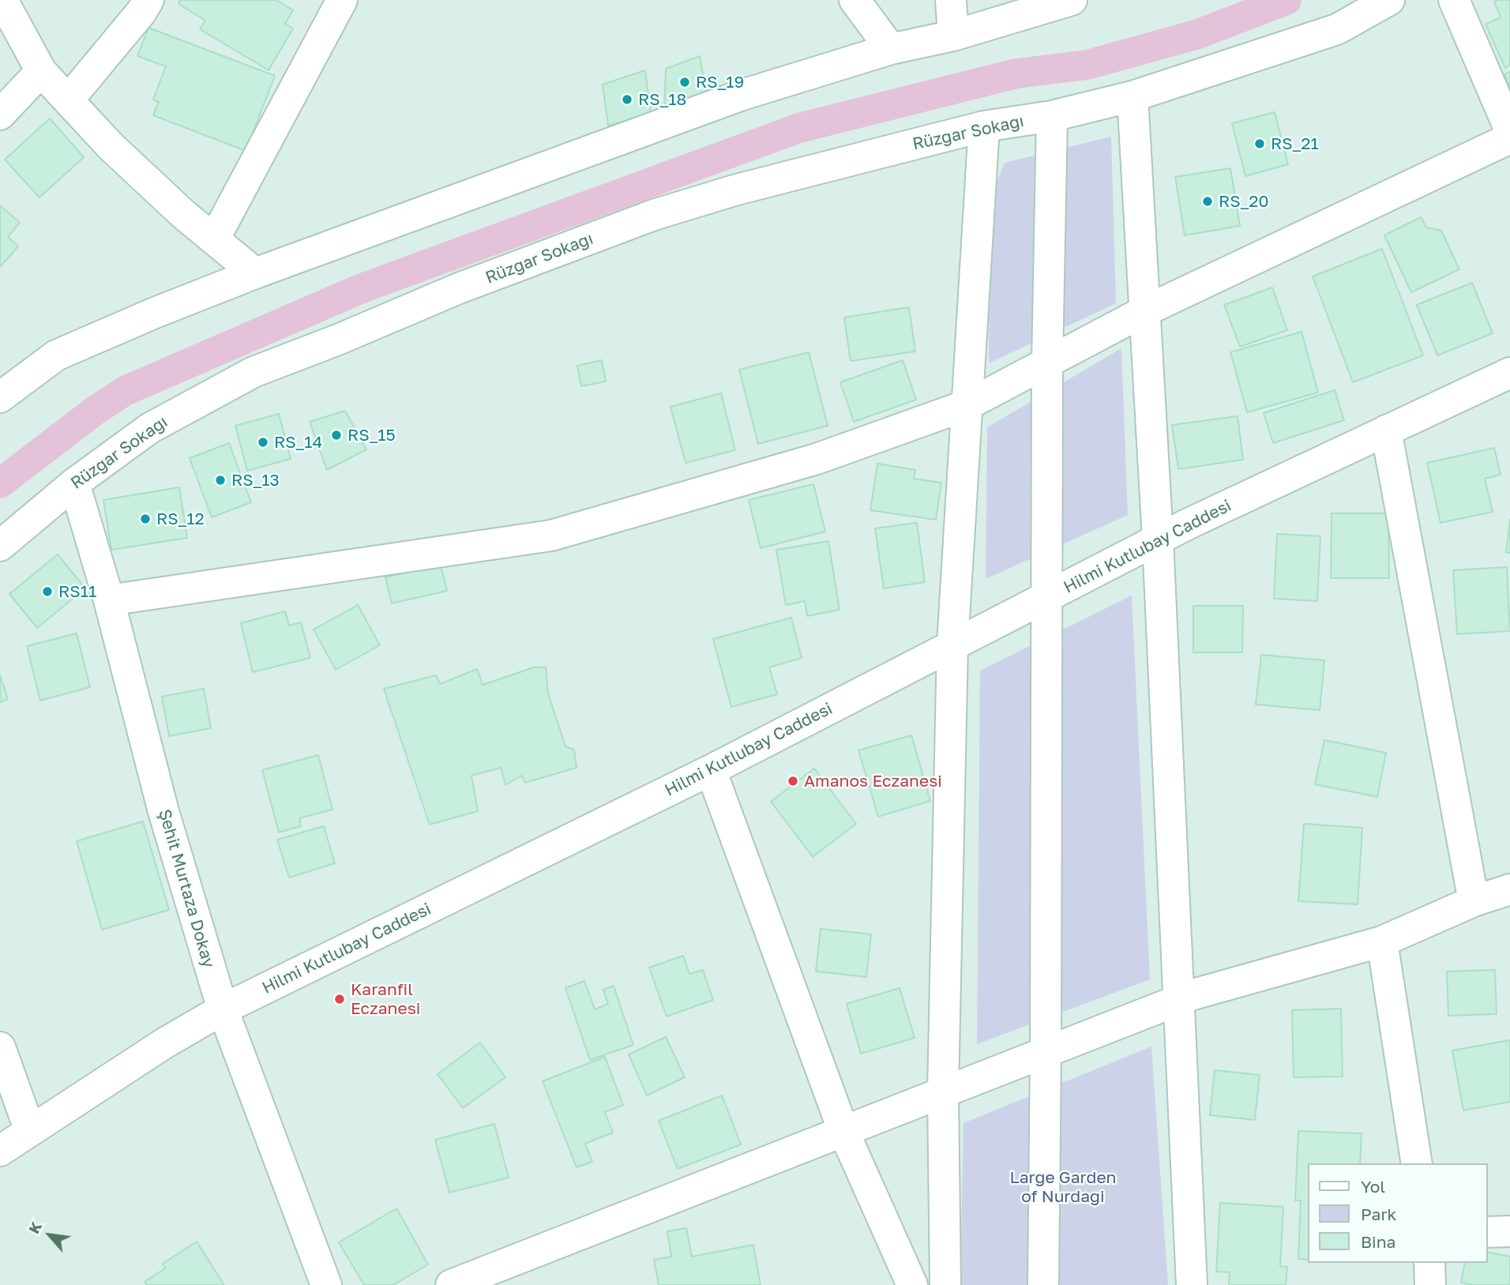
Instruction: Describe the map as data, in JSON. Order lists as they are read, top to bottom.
{
  "streets": {
    "street": ["Rüzgar Sokağı", "Hilmi Kutlubay Caddesi", "Şehit Murtaza Dokay"]
  },
  "crossings": [
    ["Rüzgar Sokağı", "Şehit Murtaza Dokay"],
    ["Hilmi Kutlubay Caddesi", "Şehit Murtaza Dokay"]
  ],
  "parks": ["Large Garden of Nurdagi"],
  "places": [
    "RS_19",
    "RS_18",
    "RS_21",
    "RS_20",
    "RS_15",
    "RS_14",
    "RS_13",
    "RS_12",
    "RS11",
    "Amanos Eczanesi",
    "Karanfil Eczanesi"
  ],
  "legend": ["Yol", "Park", "Bina"],
  "north": "top left"
}
